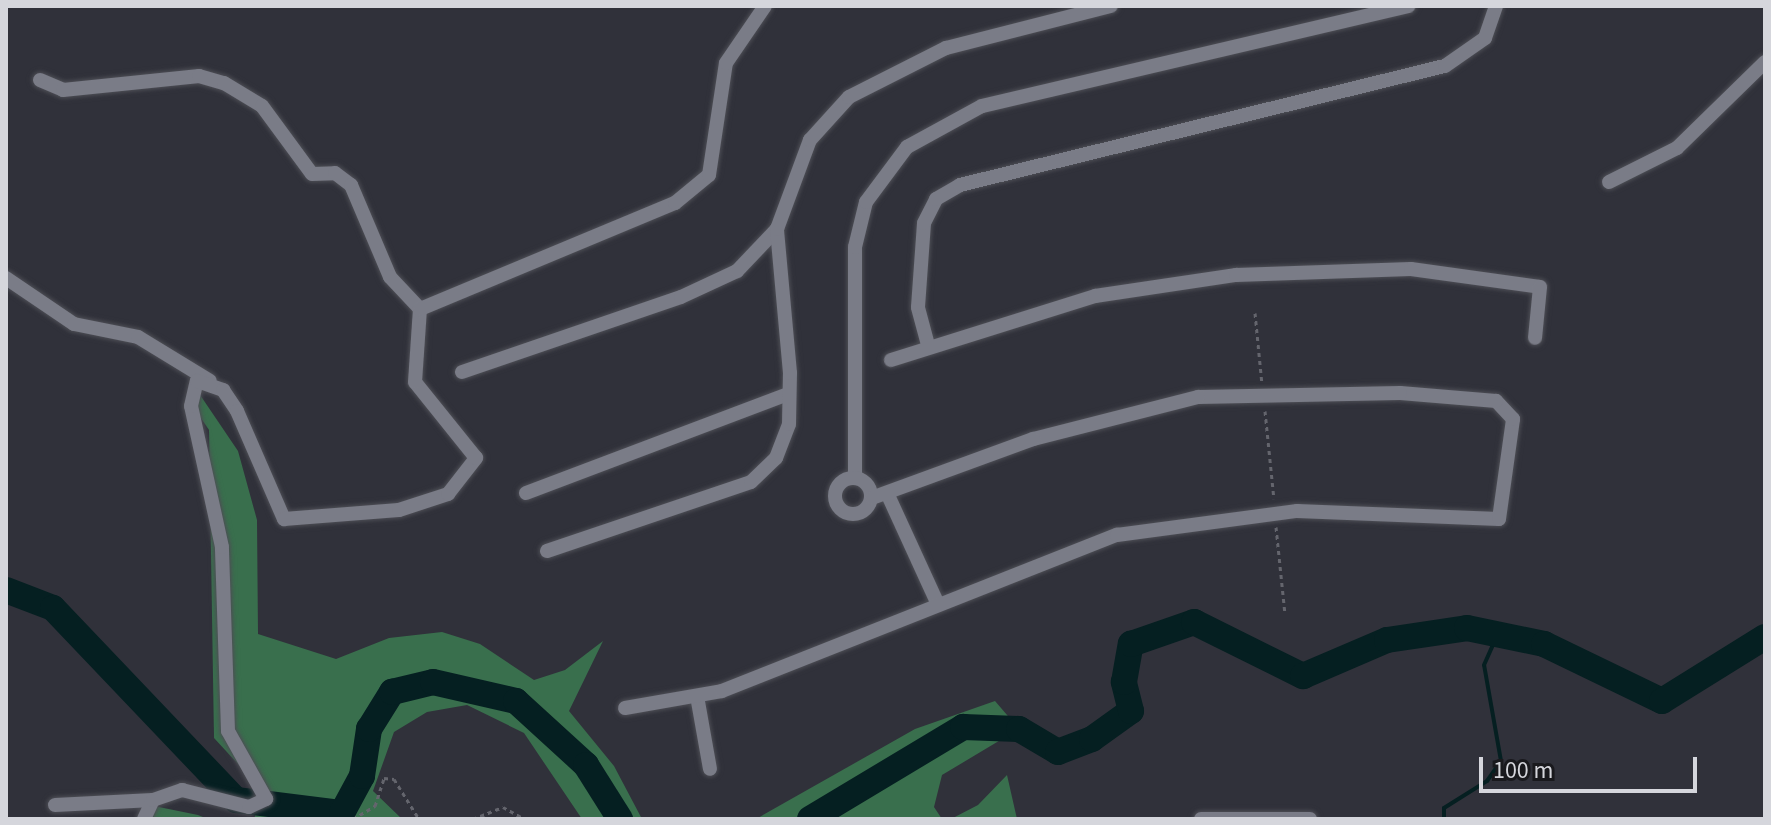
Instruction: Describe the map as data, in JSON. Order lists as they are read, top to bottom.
{
  "scale_bar": "100 m"
}
